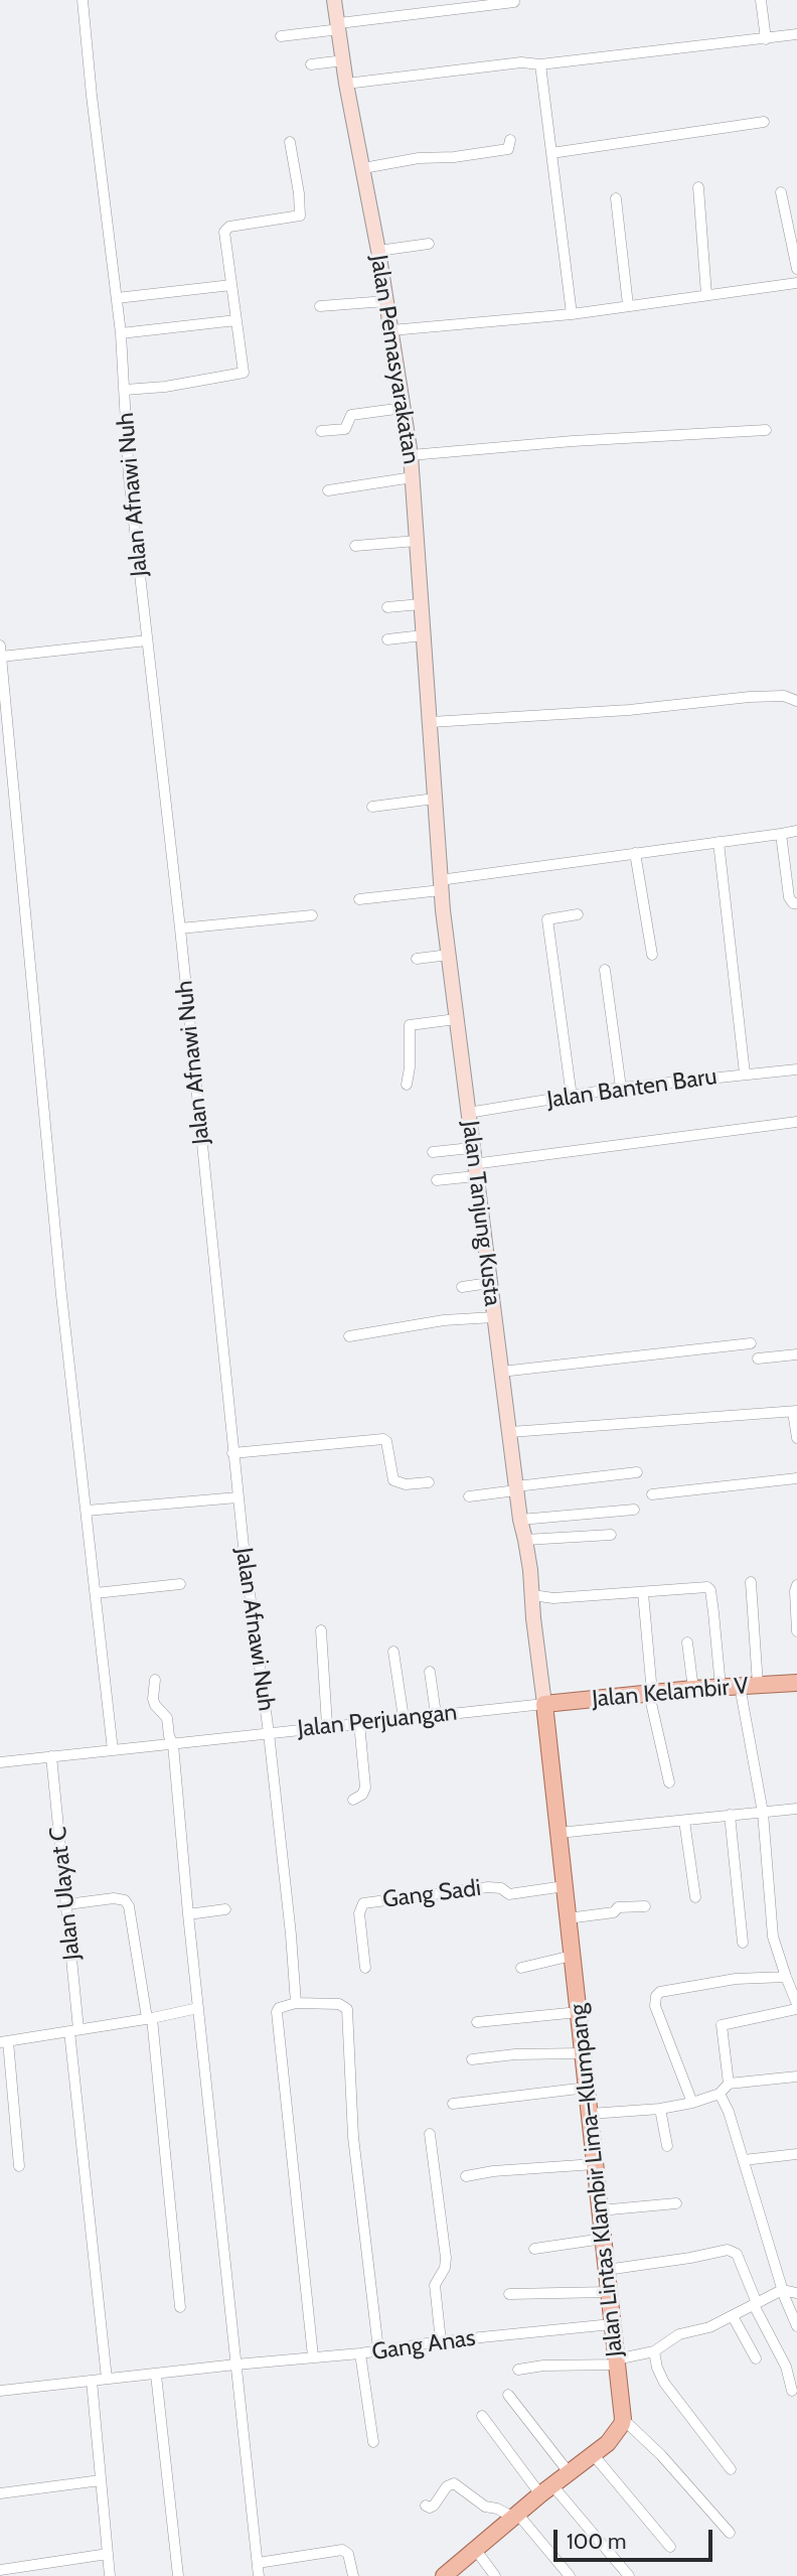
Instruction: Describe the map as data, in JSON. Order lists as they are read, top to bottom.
{
  "streets": {
    "main road": ["Jalan Kelambir V", "Jalan Lintas Klambir Lima–Klumpang"],
    "street": [
      "Jalan Pemasyarakatan",
      "Jalan Afnawi Nuh",
      "Jalan Banten Baru",
      "Jalan Tanjung Kusta",
      "Jalan Perjuangan",
      "Jalan Ulayat C",
      "Gang Sadi",
      "Gang Anas"
    ]
  },
  "crossings": [
    ["Jalan Pemasyarakatan", "Jalan Tanjung Kusta"],
    ["Jalan Afnawi Nuh", "Jalan Perjuangan"],
    ["Jalan Banten Baru", "Jalan Tanjung Kusta"],
    ["Jalan Tanjung Kusta", "Jalan Kelambir V"],
    ["Jalan Tanjung Kusta", "Jalan Perjuangan"],
    ["Jalan Tanjung Kusta", "Jalan Lintas Klambir Lima–Klumpang"],
    ["Jalan Kelambir V", "Jalan Perjuangan"],
    ["Jalan Kelambir V", "Jalan Lintas Klambir Lima–Klumpang"],
    ["Jalan Perjuangan", "Jalan Ulayat C"],
    ["Jalan Perjuangan", "Jalan Lintas Klambir Lima–Klumpang"],
    ["Jalan Ulayat C", "Gang Anas"],
    ["Gang Sadi", "Jalan Lintas Klambir Lima–Klumpang"],
    ["Jalan Lintas Klambir Lima–Klumpang", "Gang Anas"]
  ],
  "scale_bar": "100 m"
}
